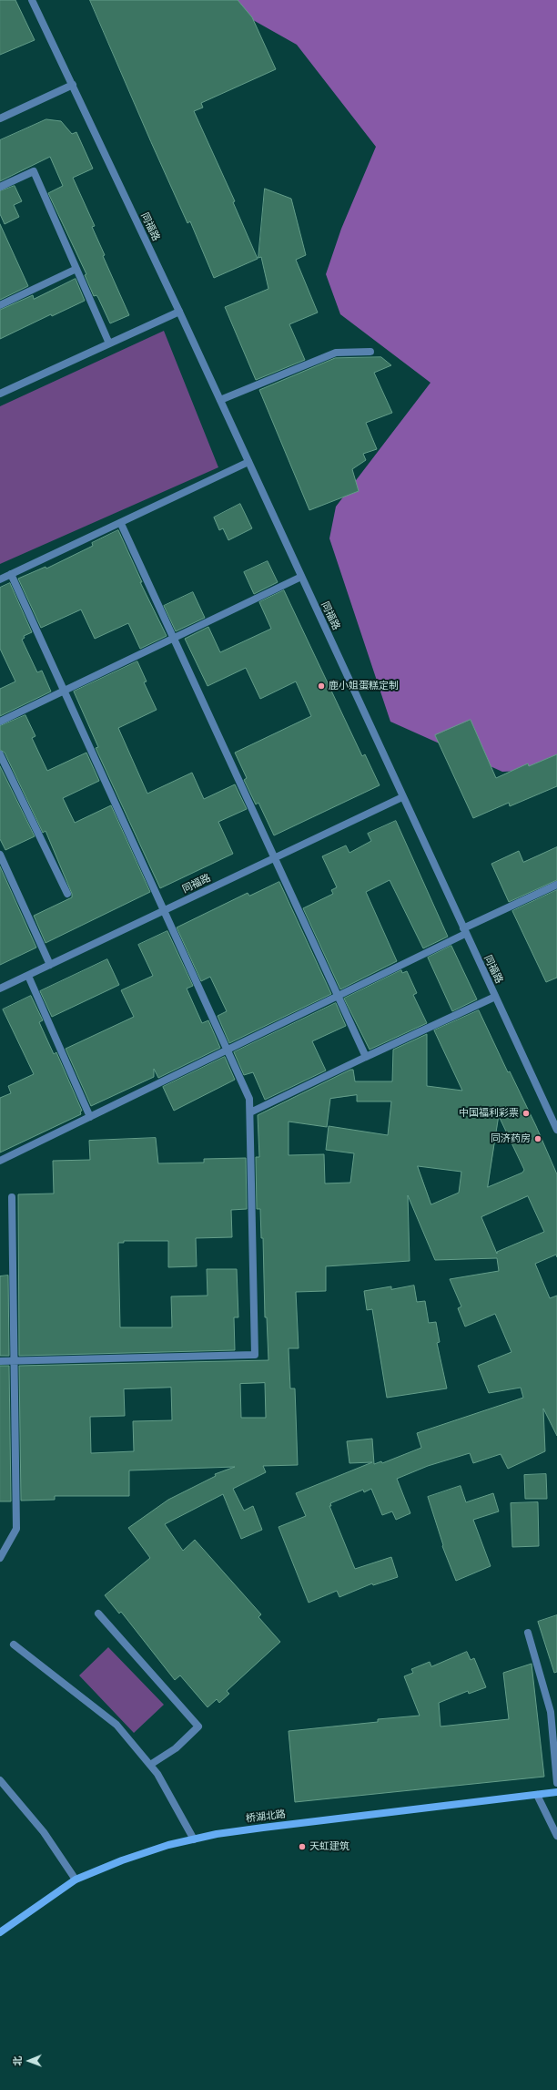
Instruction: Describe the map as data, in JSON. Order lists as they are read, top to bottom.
{
  "streets": {
    "main road": ["桥湖北路"],
    "street": ["同福路"]
  },
  "places": [
    "鹿小姐蛋糕定制",
    "中国福利彩票",
    "同济药房",
    "天虹建筑"
  ],
  "north": "left"
}
